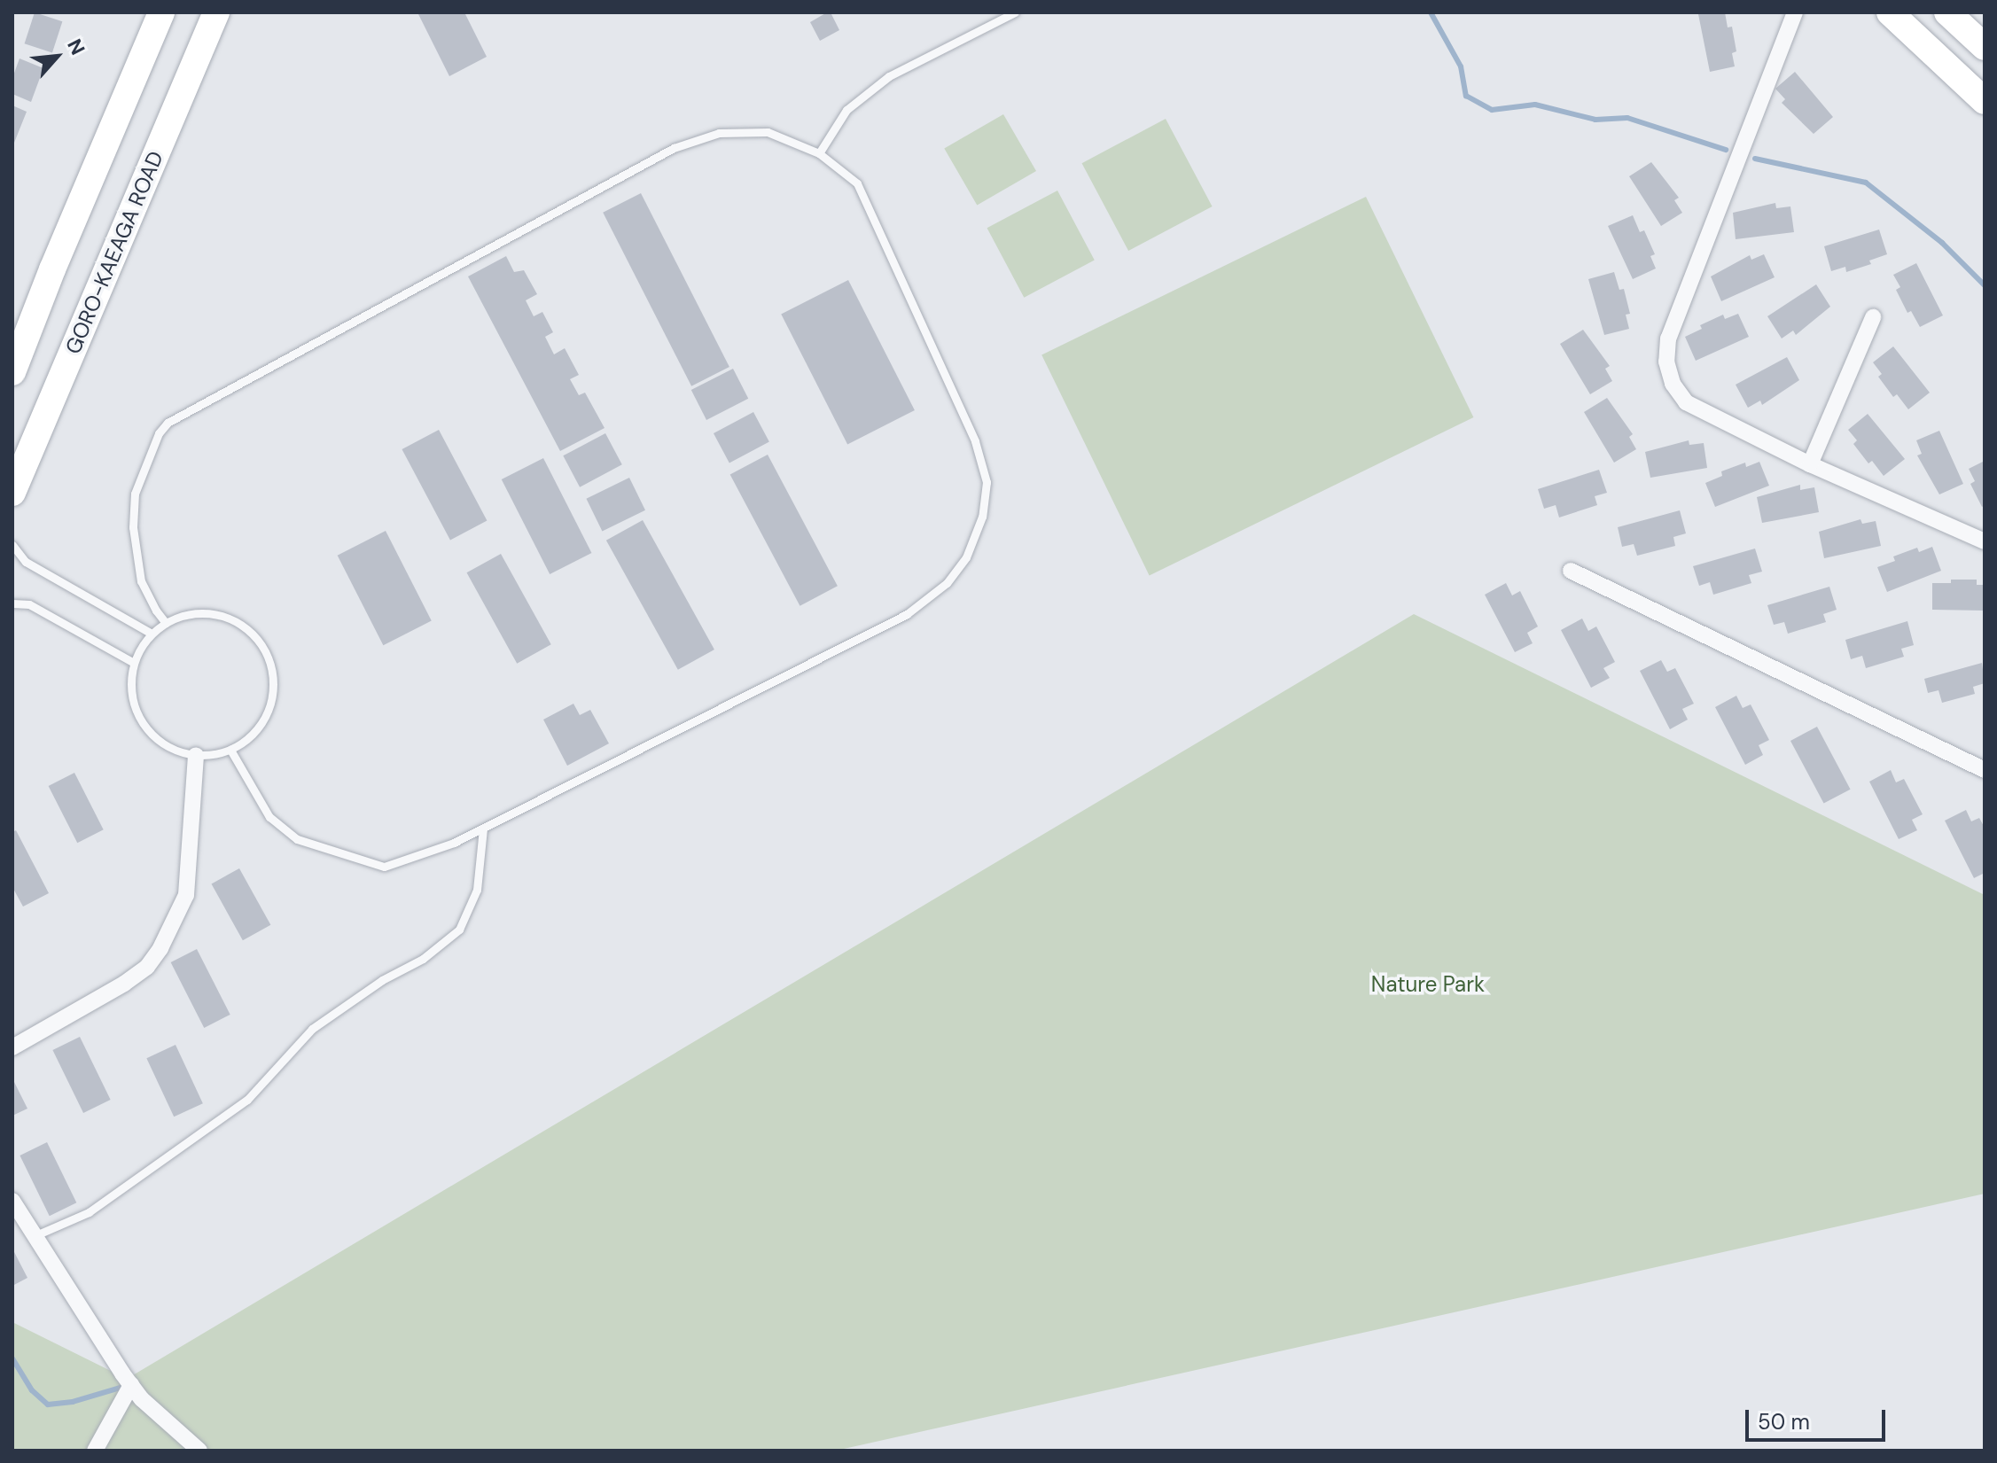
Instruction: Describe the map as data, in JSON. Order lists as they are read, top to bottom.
{
  "streets": {
    "main road": ["GORO-KAEAGA ROAD"]
  },
  "parks": ["Nature Park"],
  "scale_bar": "50 m",
  "north": "top right"
}
